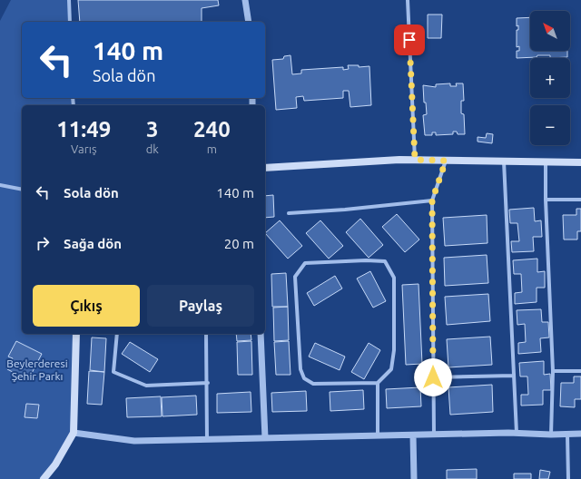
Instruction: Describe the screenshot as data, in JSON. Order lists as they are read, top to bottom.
{
  "parks": ["Beylerderesi Şehir Parkı"],
  "north": "top left",
  "page": {
    "map_buttons": ["+", "−"],
    "turn": ["140 m", "Sola dön"],
    "eta": [
      "11:49",
      "Varış",
      "3",
      "dk",
      "240",
      "m"
    ],
    "list": [
      {
        "name": "Sola dön",
        "value": "140 m"
      },
      {
        "name": "Sağa dön",
        "value": "20 m"
      }
    ],
    "buttons": ["Çıkış", "Paylaş"]
  }
}
